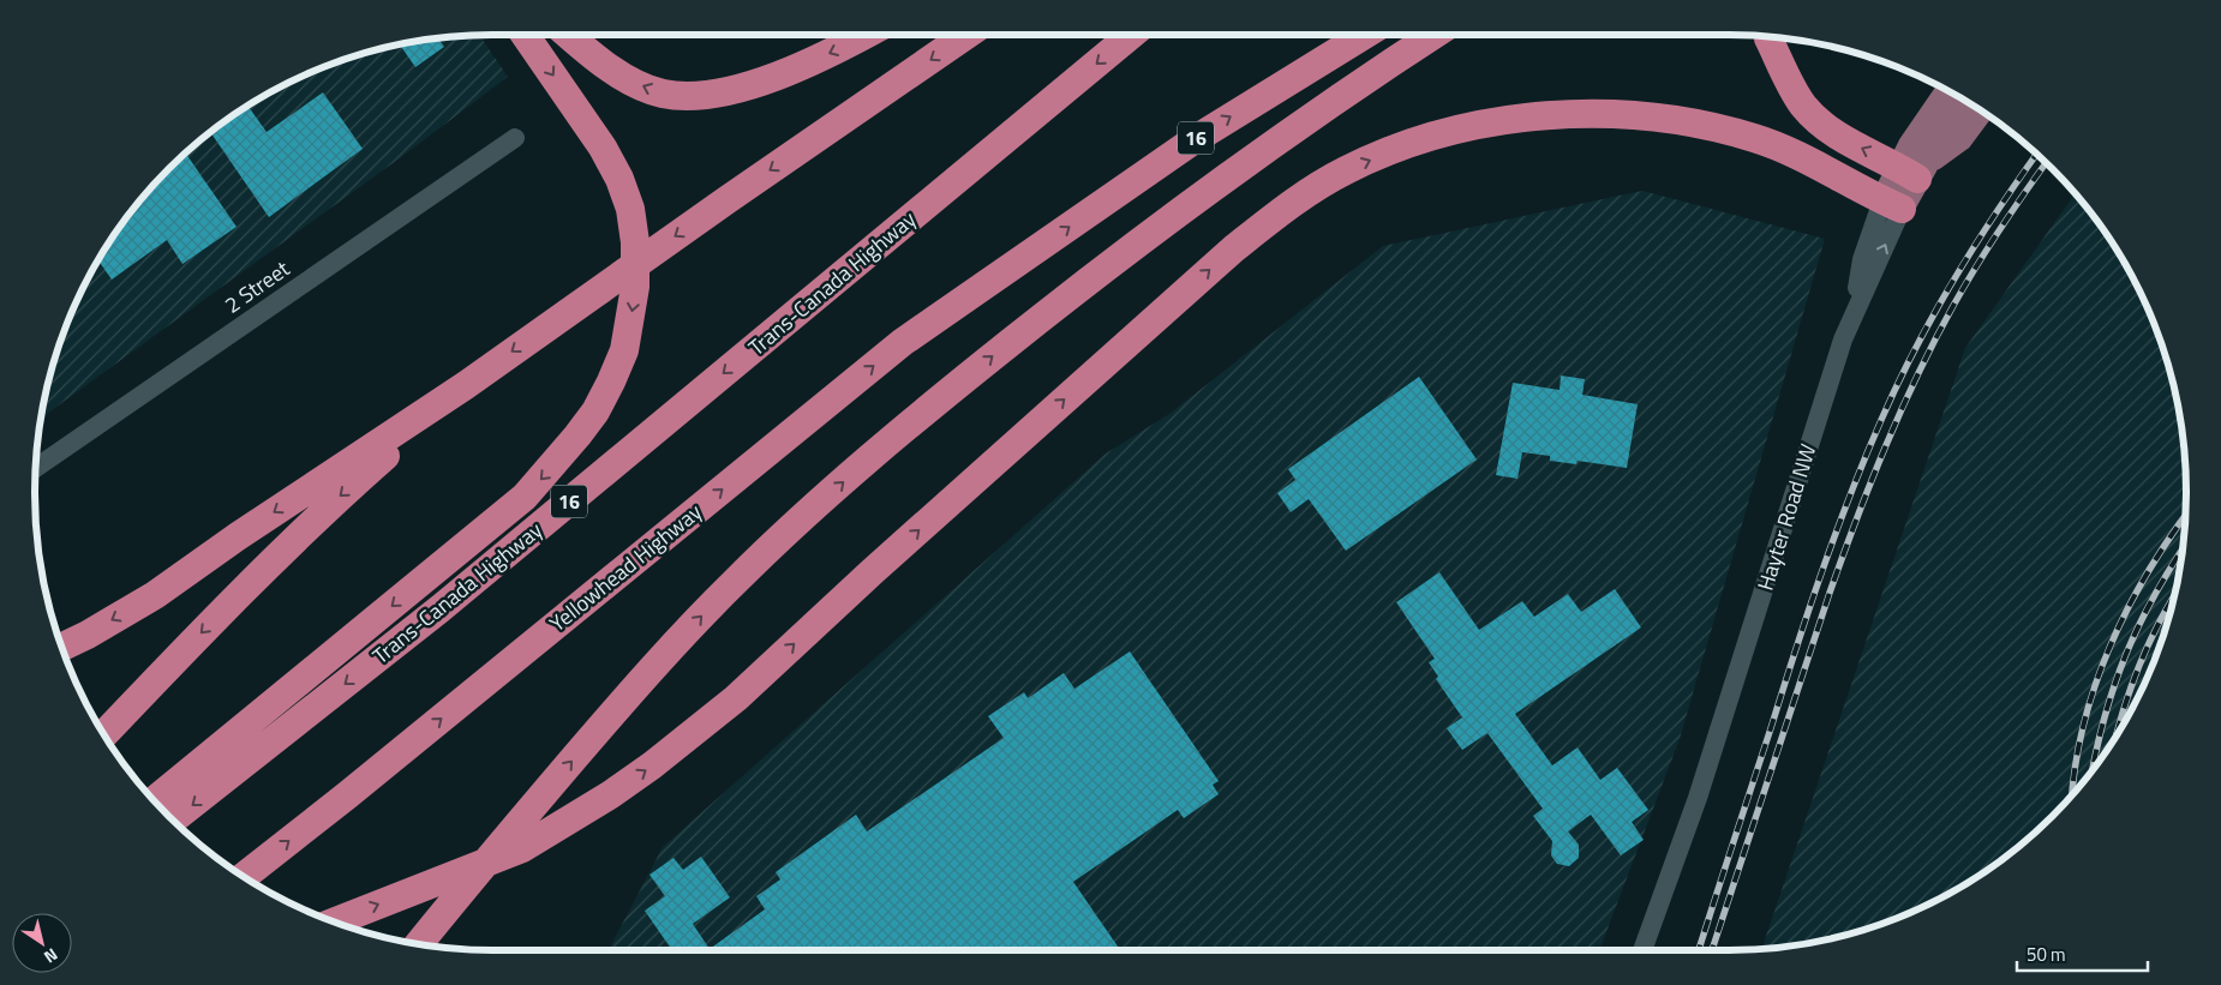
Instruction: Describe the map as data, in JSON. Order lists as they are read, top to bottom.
{
  "streets": {
    "highway": ["16", "Trans-Canada Highway", "Yellowhead Highway"],
    "street": ["2 Street", "Hayter Road NW"]
  },
  "scale_bar": "50 m",
  "north": "bottom right"
}
